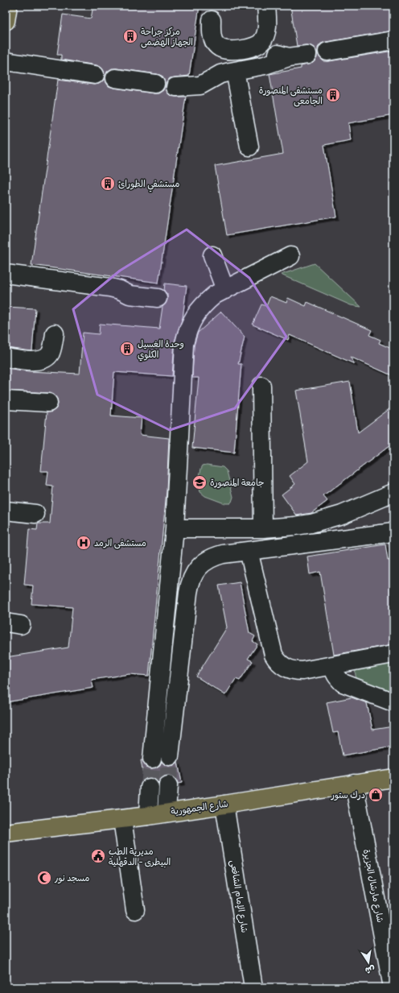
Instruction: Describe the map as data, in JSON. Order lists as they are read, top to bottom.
{
  "streets": {
    "main road": ["شارع الجمهورية"],
    "street": ["شارع مارشال الجزيرة", "شارع الإمام الشافعى"]
  },
  "crossings": [
    ["شارع الجمهورية", "شارع مارشال الجزيرة"],
    ["شارع الجمهورية", "شارع الإمام الشافعى"]
  ],
  "places": {
    "building": [
      "مركز جراحة الجهاز الهضمى",
      "مستشفى المنصورة الجامعى",
      "مستشفي الطورائ",
      "وحدة الغسيل الكلوي"
    ],
    "school or university": ["جامعة المنصورة"],
    "hospital": ["مستشفى الرمد"],
    "shop": ["درك ستور"],
    "public building": ["مديرية الطب البيطرى - الدقهلية"],
    "mosque": ["مسجد نور"]
  },
  "north": "bottom"
}
